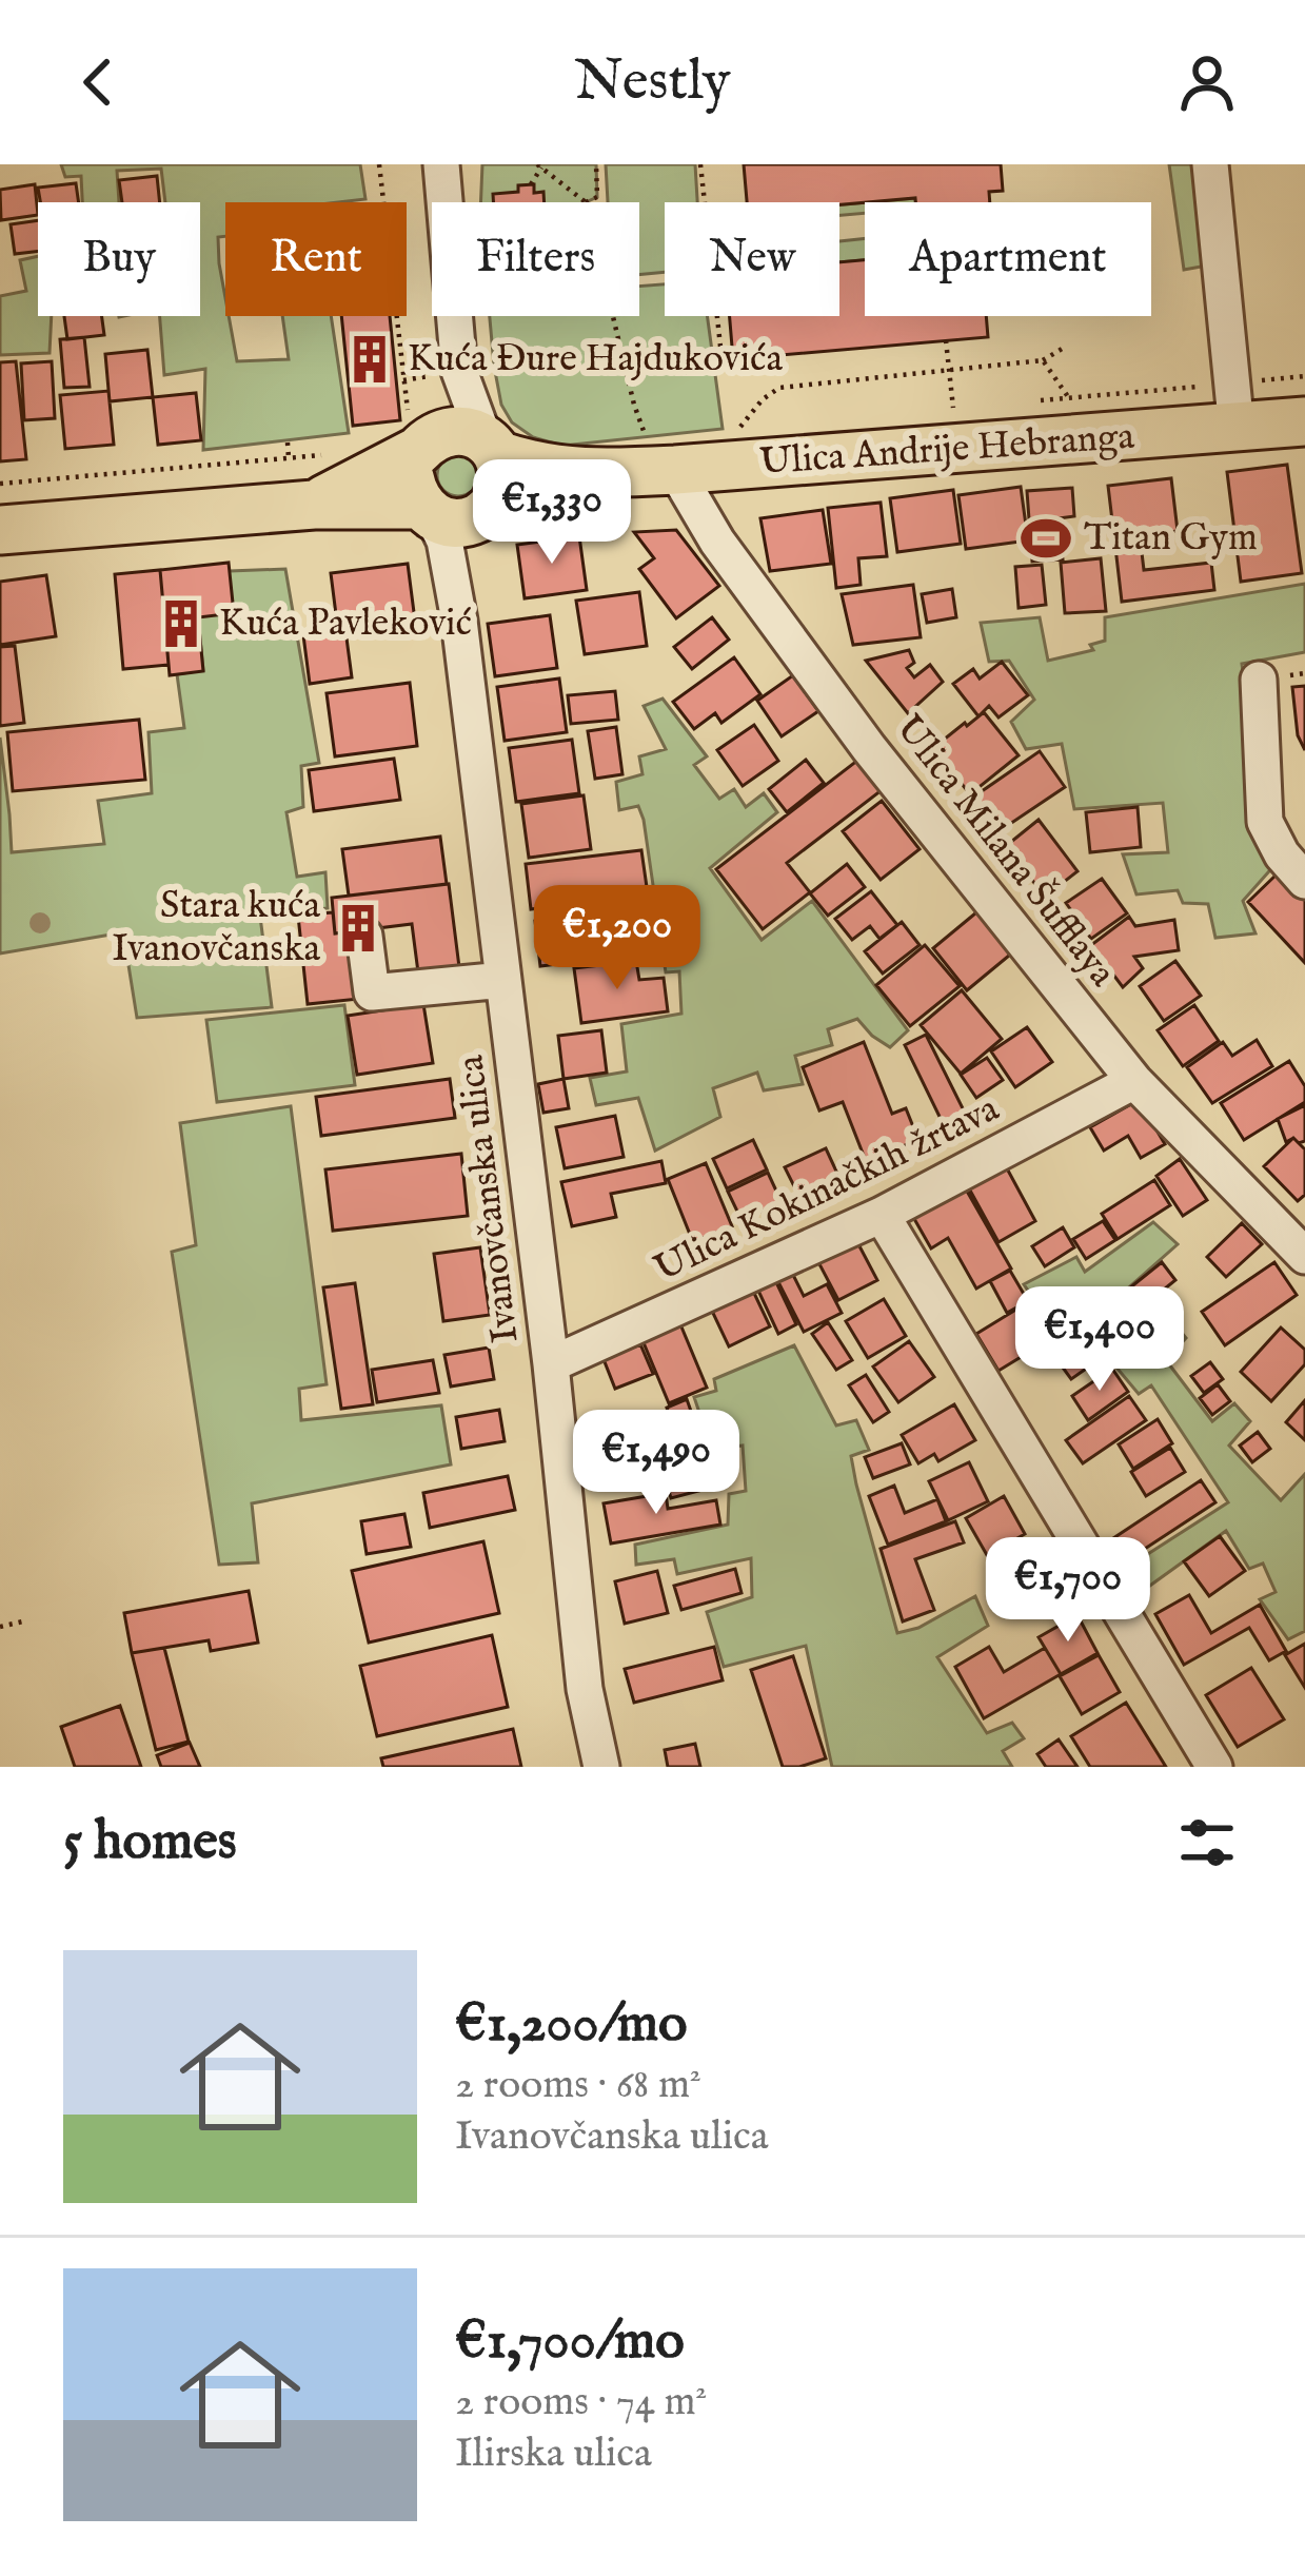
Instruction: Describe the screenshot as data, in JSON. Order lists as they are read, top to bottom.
{
  "streets": {
    "main road": ["Ulica Andrije Hebranga"],
    "street": ["Ulica Milana Šufflaya", "Ulica Kokinačkih žrtava", "Ivanovčanska ulica"]
  },
  "crossings": [
    ["Ulica Andrije Hebranga", "Ulica Milana Šufflaya"],
    ["Ulica Andrije Hebranga", "Ivanovčanska ulica"],
    ["Ulica Milana Šufflaya", "Ulica Kokinačkih žrtava"],
    ["Ulica Kokinačkih žrtava", "Ivanovčanska ulica"]
  ],
  "places": {
    "building": ["Kuća Đure Hajdukovića", "Kuća Pavleković", "Stara kuća Ivanovčanska"],
    "sports": ["Titan Gym"]
  },
  "page": {
    "header": "Nestly",
    "chip": [
      "Buy",
      "Rent",
      "Filters",
      "New",
      "Apartment"
    ],
    "price": [
      "€1,330",
      "€1,200",
      "€1,400",
      "€1,490",
      "€1,700"
    ],
    "heading": "5 homes",
    "list": [
      {
        "name": "€1,200/mo",
        "note": "2 rooms · 68 m² · Ivanovčanska ulica"
      },
      {
        "name": "€1,700/mo",
        "note": "2 rooms · 74 m² · Ilirska ulica"
      }
    ]
  }
}
